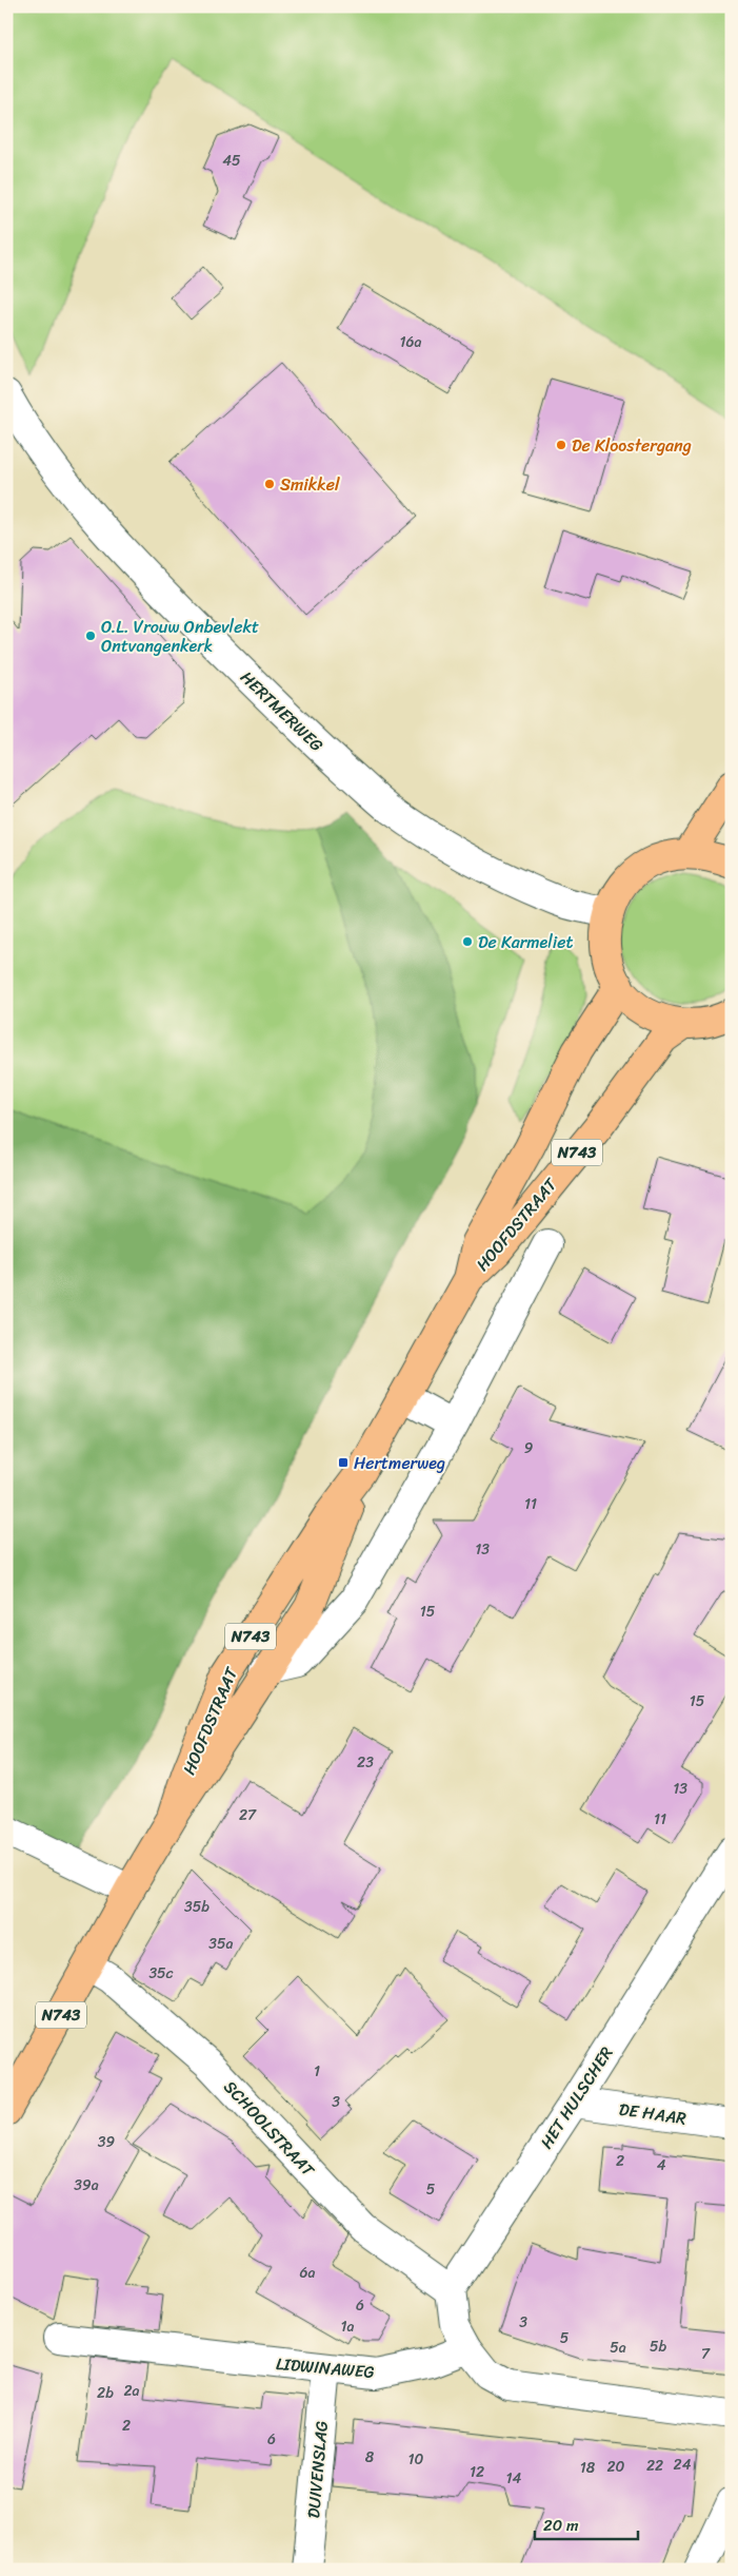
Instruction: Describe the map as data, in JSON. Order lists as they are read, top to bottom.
{
  "streets": {
    "main road": ["N743", "HOOFDSTRAAT"],
    "street": [
      "HERTMERWEG",
      "HET HULSCHER",
      "DE HAAR",
      "SCHOOLSTRAAT",
      "LIDWINAWEG",
      "DUIVENSLAG"
    ]
  },
  "crossings": [
    ["HOOFDSTRAAT", "SCHOOLSTRAAT"],
    ["HET HULSCHER", "DE HAAR"],
    ["HET HULSCHER", "SCHOOLSTRAAT"],
    ["LIDWINAWEG", "DUIVENSLAG"]
  ],
  "places": {
    "other": [
      "De Kloostergang",
      "Smikkel",
      "O.L. Vrouw Onbevlekt Ontvangenkerk",
      "De Karmeliet"
    ],
    "transit": ["Hertmerweg"]
  },
  "house_numbers": [
    "45",
    "16a",
    "9",
    "11",
    "13",
    "15",
    "15",
    "23",
    "13",
    "27",
    "11",
    "35b",
    "35a",
    "35c",
    "1",
    "3",
    "39",
    "2",
    "4",
    "39a",
    "5",
    "6a",
    "6",
    "3",
    "1a",
    "5",
    "5b",
    "5a",
    "7",
    "2a",
    "2b",
    "2",
    "6",
    "8",
    "10",
    "24",
    "22",
    "20",
    "18",
    "12",
    "14"
  ],
  "scale_bar": "20 m"
}
